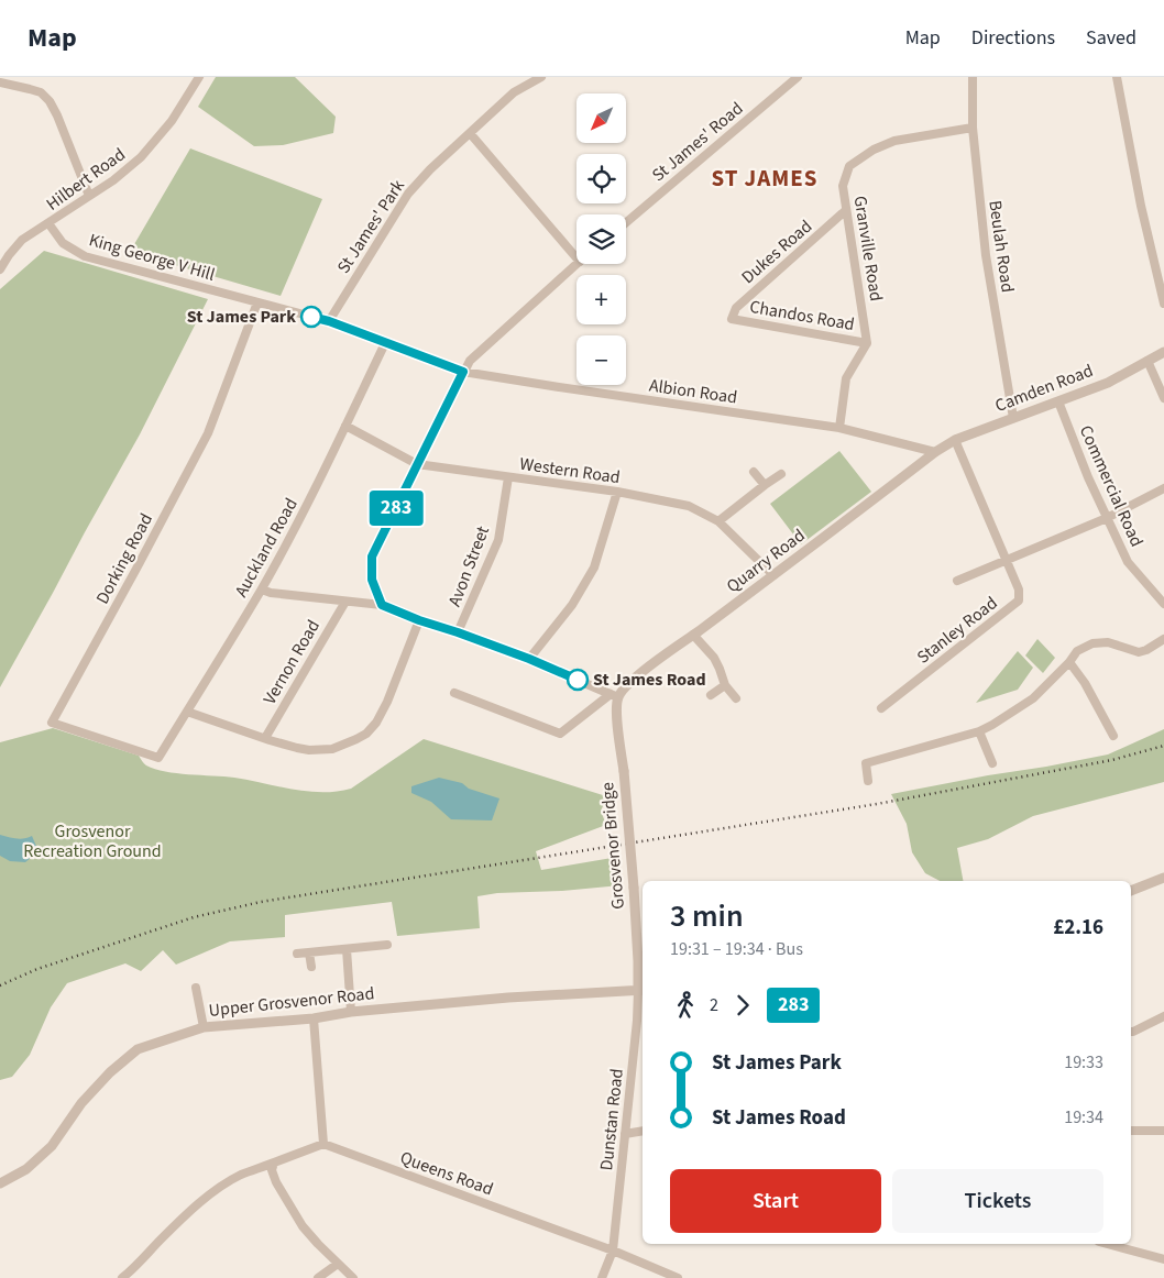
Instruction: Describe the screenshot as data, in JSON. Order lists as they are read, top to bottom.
{
  "streets": {
    "street": [
      "St James' Road",
      "Hilbert Road",
      "St James' Park",
      "Beulah Road",
      "Granville Road",
      "Dukes Road",
      "King George V Hill",
      "Chandos Road",
      "Camden Road",
      "Albion Road",
      "Western Road",
      "Commercial Road",
      "Auckland Road",
      "Dorking Road",
      "Quarry Road",
      "Avon Street",
      "Stanley Road",
      "Vernon Road",
      "Grosvenor Bridge",
      "Upper Grosvenor Road",
      "Dunstan Road",
      "Queens Road"
    ]
  },
  "crossings": [
    ["Hilbert Road", "King George V Hill"],
    ["St James' Park", "Albion Road"],
    ["Beulah Road", "Granville Road"],
    ["Beulah Road", "Camden Road"],
    ["Granville Road", "Dukes Road"],
    ["Granville Road", "Chandos Road"],
    ["Dukes Road", "Chandos Road"],
    ["King George V Hill", "Albion Road"],
    ["King George V Hill", "Dorking Road"],
    ["Camden Road", "Albion Road"],
    ["Camden Road", "Commercial Road"],
    ["Camden Road", "Quarry Road"],
    ["Camden Road", "Stanley Road"],
    ["Albion Road", "Auckland Road"],
    ["Albion Road", "Dorking Road"],
    ["Albion Road", "Quarry Road"],
    ["Western Road", "Auckland Road"],
    ["Western Road", "Quarry Road"],
    ["Western Road", "Avon Street"],
    ["Auckland Road", "Dorking Road"],
    ["Quarry Road", "Grosvenor Bridge"],
    ["Grosvenor Bridge", "Upper Grosvenor Road"],
    ["Grosvenor Bridge", "Dunstan Road"],
    ["Upper Grosvenor Road", "Dunstan Road"],
    ["Dunstan Road", "Queens Road"]
  ],
  "districts": ["ST JAMES"],
  "parks": ["Grosvenor Recreation Ground"],
  "places": ["St James Park", "St James Road"],
  "lines": ["bus line 283"],
  "north": "bottom left",
  "page": {
    "header": "Map",
    "nav": ["Map", "Directions", "Saved"],
    "on_map": "283",
    "map_buttons": ["+", "−"],
    "heading": ["3 min", "19:31 – 19:34 · Bus", "£2.16"],
    "legs": ["2", "283"],
    "list": [
      {
        "name": "St James Park",
        "value": "19:33"
      },
      {
        "name": "St James Road",
        "value": "19:34"
      }
    ],
    "buttons": ["Start", "Tickets"]
  }
}
